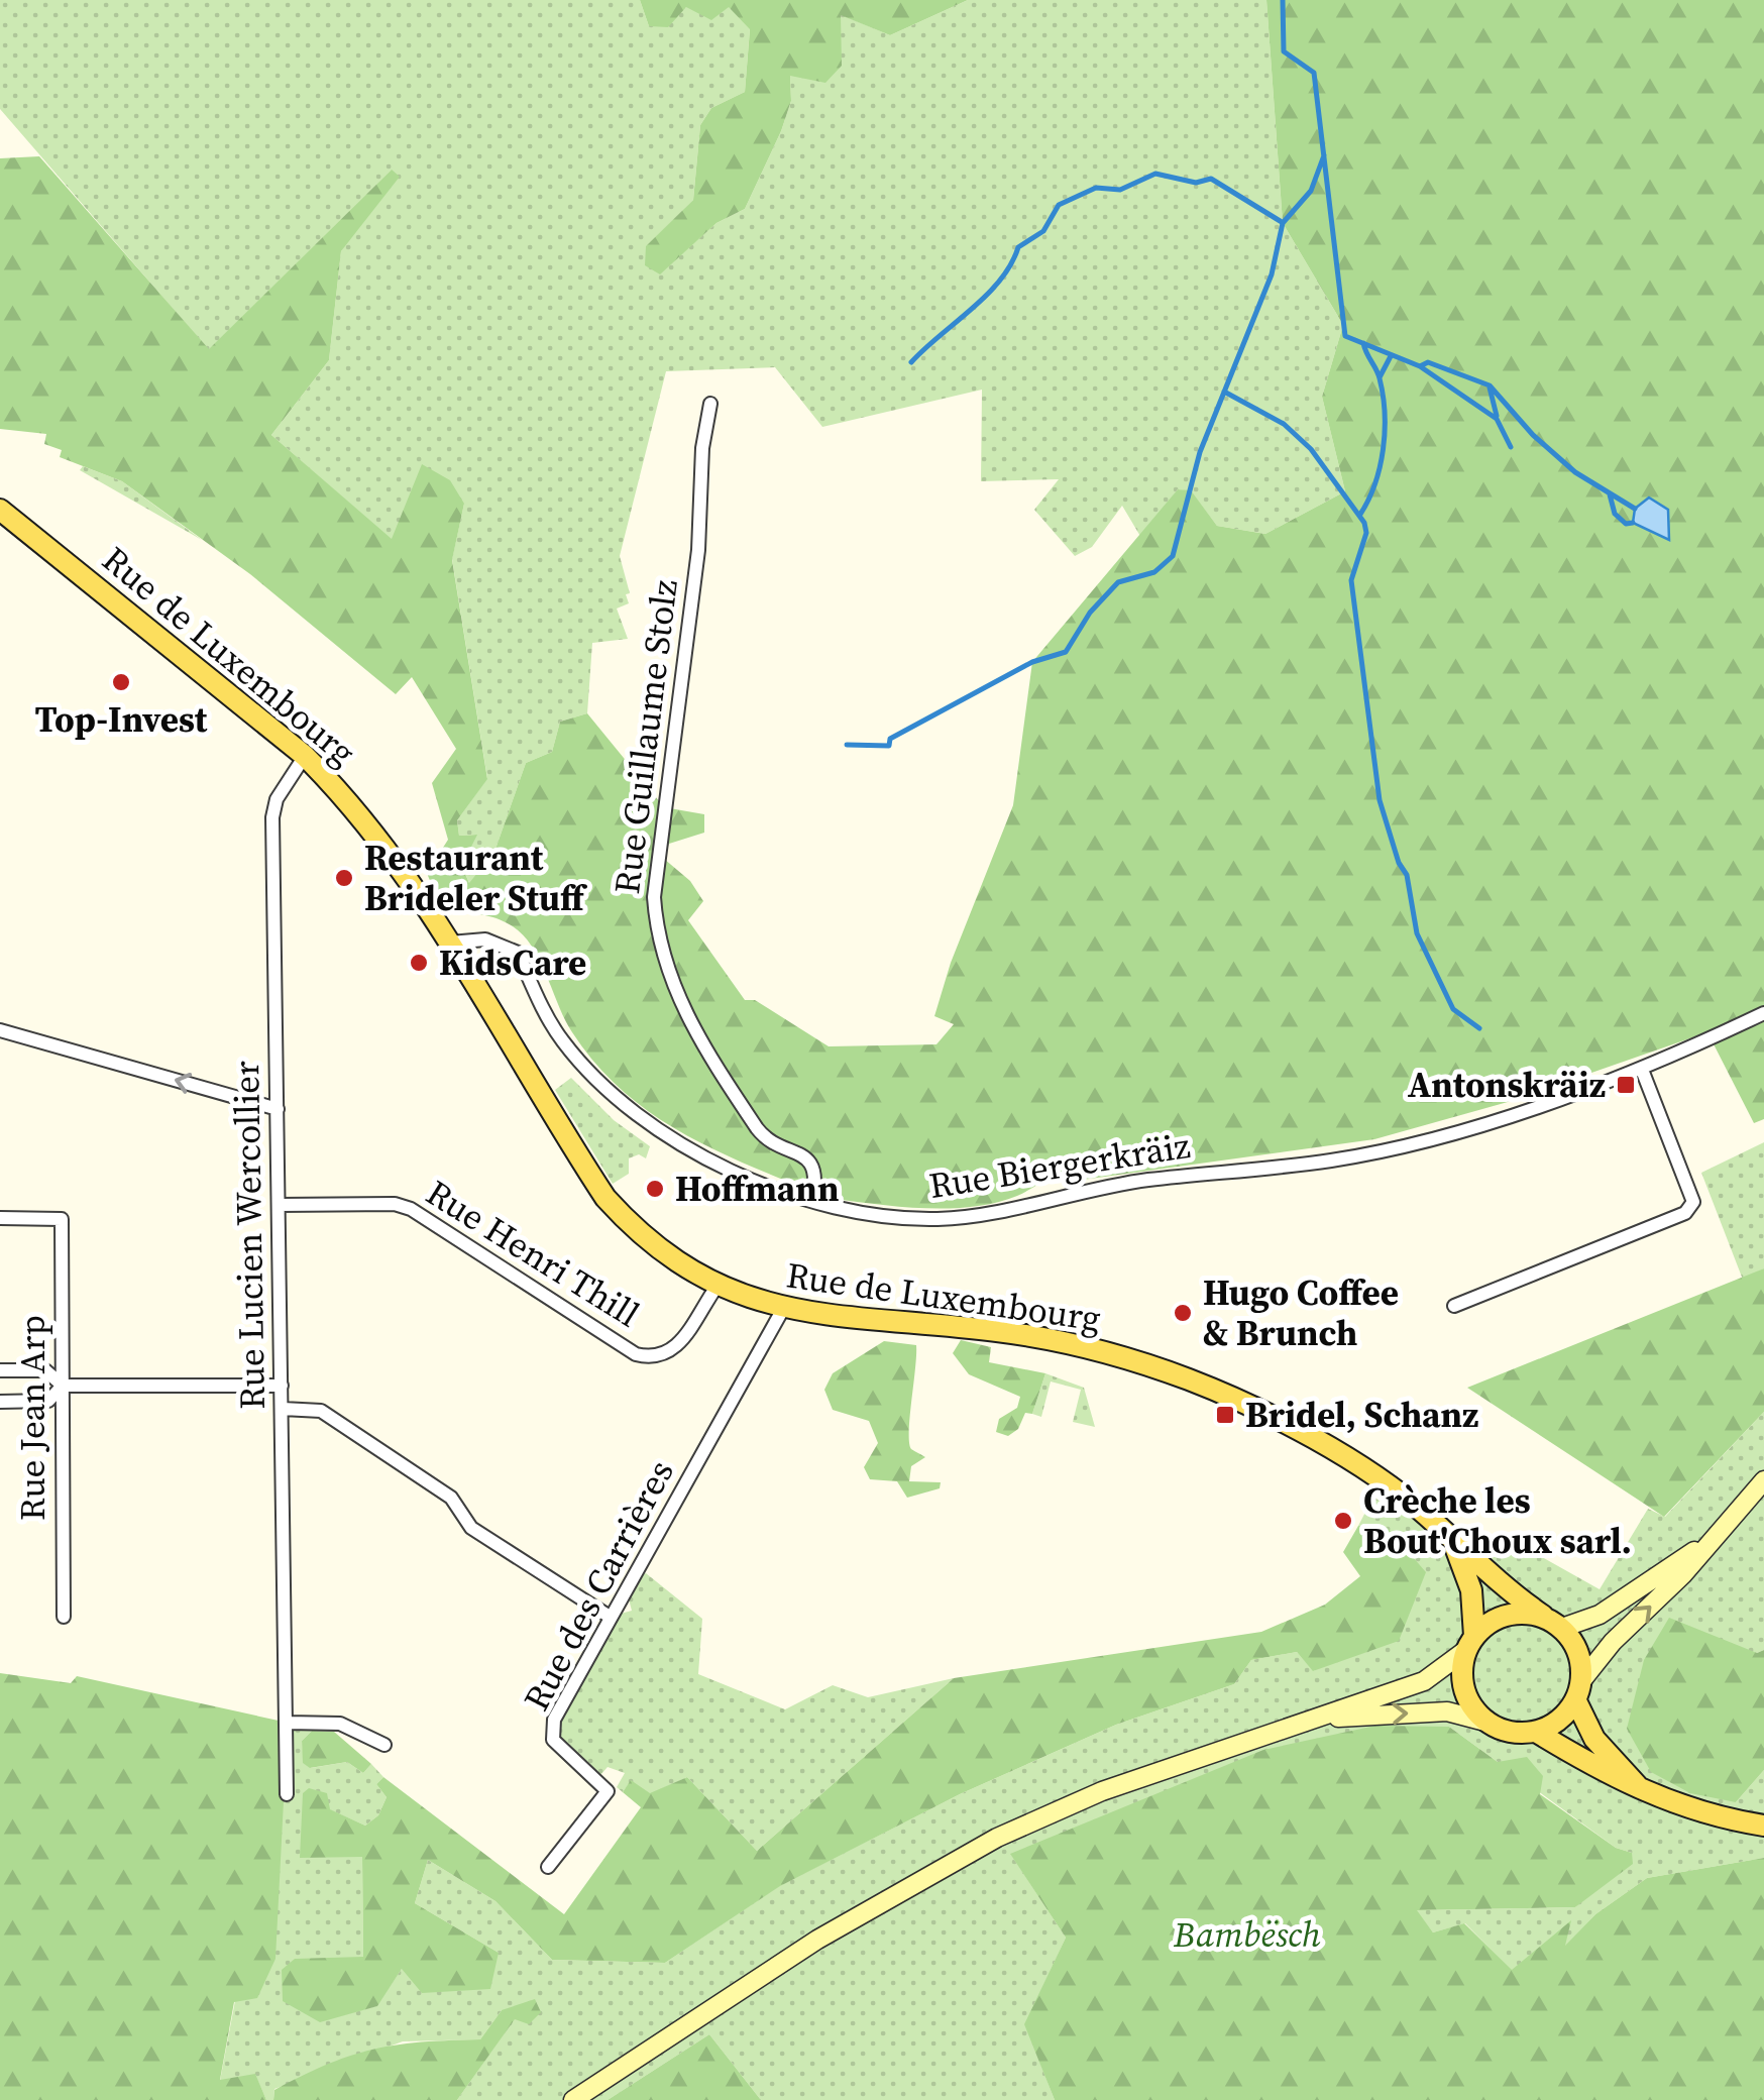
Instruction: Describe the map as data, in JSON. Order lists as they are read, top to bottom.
{
  "streets": {
    "main road": ["Rue de Luxembourg"],
    "street": [
      "Rue Guillaume Stolz",
      "Rue Biergerkräiz",
      "Rue Lucien Wercollier",
      "Rue Henri Thill",
      "Rue Jean Arp",
      "Rue des Carrières"
    ]
  },
  "crossings": [
    ["Rue de Luxembourg", "Rue Biergerkräiz"],
    ["Rue de Luxembourg", "Rue Lucien Wercollier"],
    ["Rue de Luxembourg", "Rue Henri Thill"],
    ["Rue de Luxembourg", "Rue des Carrières"],
    ["Rue Guillaume Stolz", "Rue Biergerkräiz"],
    ["Rue Lucien Wercollier", "Rue Henri Thill"]
  ],
  "parks": ["Bambësch"],
  "places": {
    "other": [
      "Top-Invest",
      "Restaurant Brideler Stuff",
      "KidsCare",
      "Hoffmann",
      "Hugo Coffee & Brunch",
      "Crèche les Bout'Choux sarl."
    ],
    "transit": ["Antonskräiz", "Bridel, Schanz"]
  }
}
